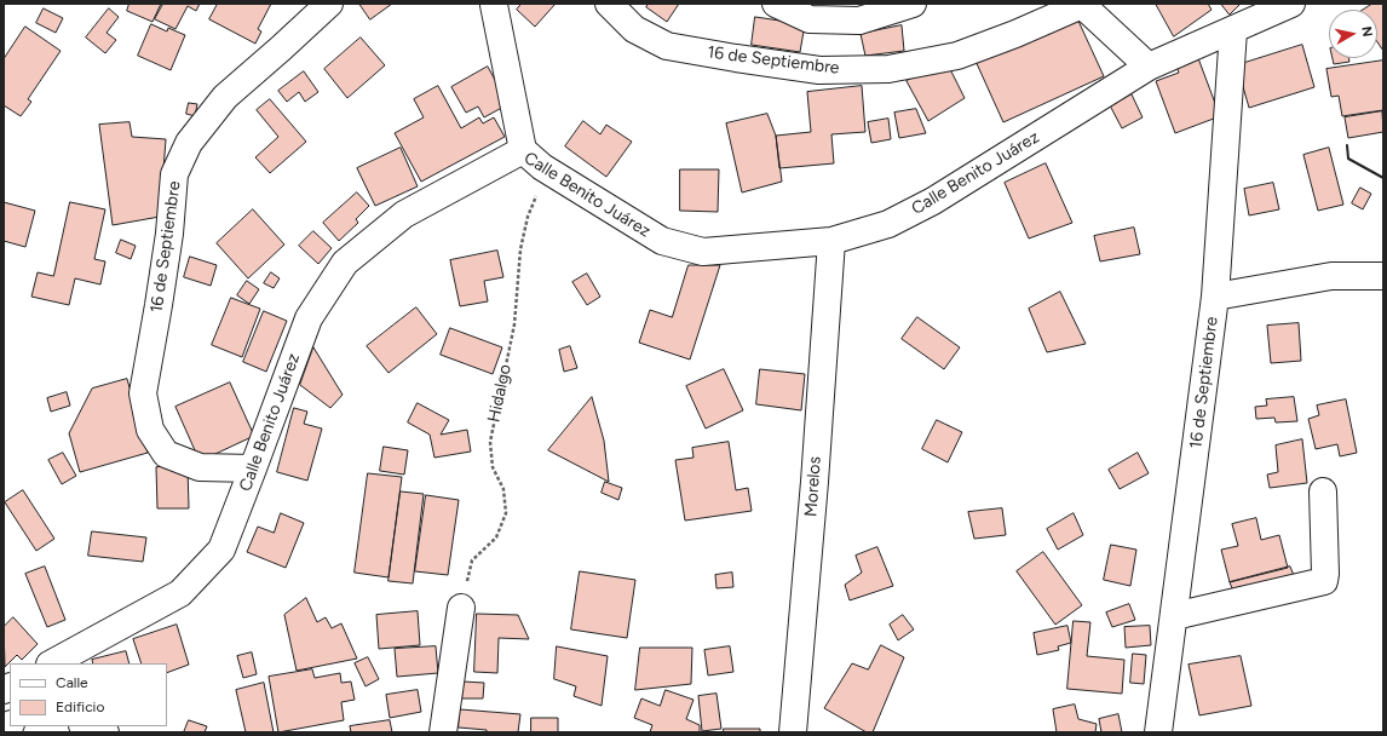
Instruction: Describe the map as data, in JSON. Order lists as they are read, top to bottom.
{
  "streets": {
    "street": ["16 de Septiembre", "Calle Benito Juárez", "Morelos"],
    "path": ["Hidalgo"]
  },
  "crossings": [
    ["16 de Septiembre", "Calle Benito Juárez"],
    ["Calle Benito Juárez", "Hidalgo"],
    ["Calle Benito Juárez", "Morelos"]
  ],
  "legend": ["Calle", "Edificio"],
  "north": "right"
}
